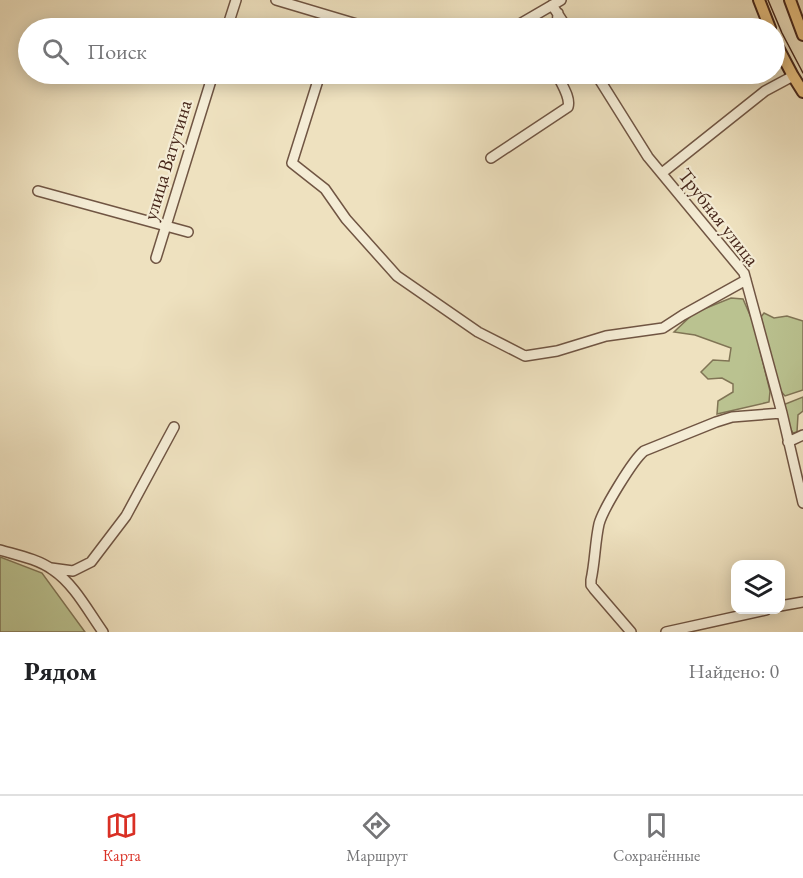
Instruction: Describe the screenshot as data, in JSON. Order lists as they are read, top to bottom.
{
  "streets": {
    "street": ["улица Ватутина", "Трубная улица"]
  },
  "page": {
    "search": "Поиск",
    "heading": ["Рядом", "Найдено: 0"],
    "nav": ["Карта", "Маршрут", "Сохранённые"]
  }
}
